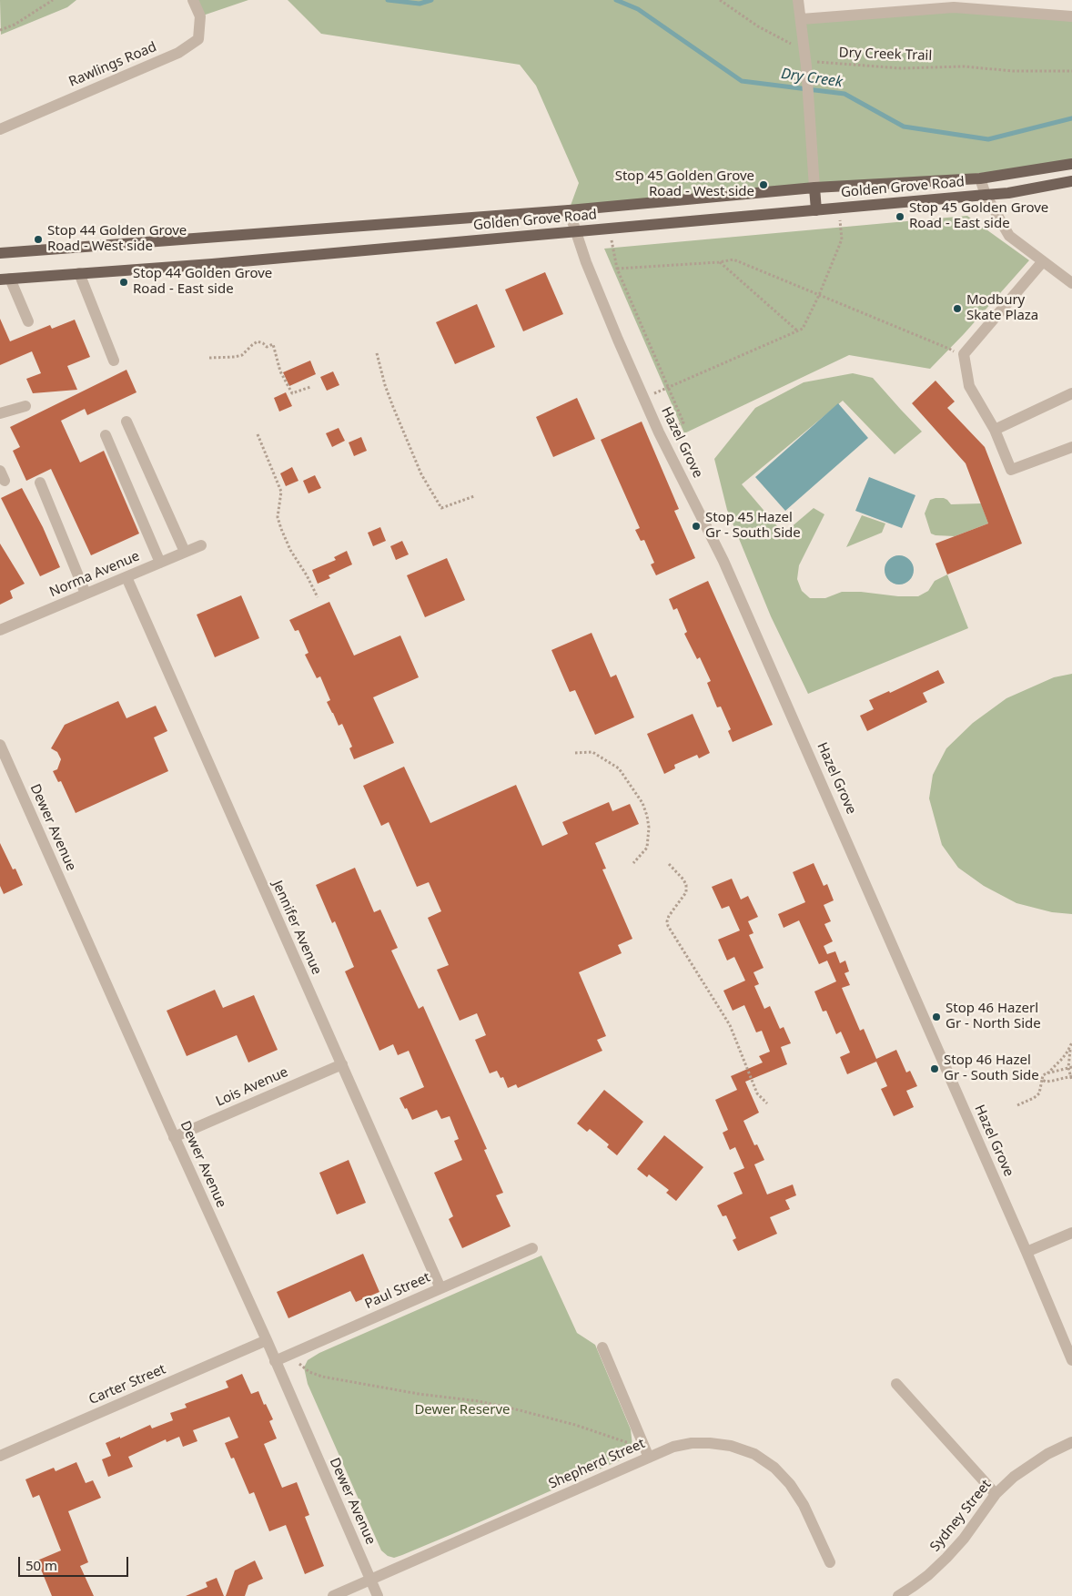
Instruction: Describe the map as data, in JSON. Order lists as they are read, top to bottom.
{
  "streets": {
    "main road": ["Golden Grove Road"],
    "street": [
      "Rawlings Road",
      "Hazel Grove",
      "Norma Avenue",
      "Dewer Avenue",
      "Jennifer Avenue",
      "Lois Avenue",
      "Paul Street",
      "Carter Street",
      "Shepherd Street",
      "Sydney Street"
    ],
    "path": ["Dry Creek Trail"]
  },
  "crossings": [
    ["Golden Grove Road", "Hazel Grove"],
    ["Norma Avenue", "Jennifer Avenue"],
    ["Dewer Avenue", "Lois Avenue"],
    ["Dewer Avenue", "Paul Street"],
    ["Dewer Avenue", "Carter Street"],
    ["Dewer Avenue", "Shepherd Street"],
    ["Jennifer Avenue", "Lois Avenue"],
    ["Jennifer Avenue", "Paul Street"]
  ],
  "water": ["Dry Creek"],
  "parks": ["Dewer Reserve"],
  "places": [
    "Stop 45 Golden Grove Road - West side",
    "Stop 45 Golden Grove Road - East side",
    "Stop 44 Golden Grove Road - West side",
    "Stop 44 Golden Grove Road - East side",
    "Modbury Skate Plaza",
    "Stop 45 Hazel Gr - South Side",
    "Stop 46 Hazerl Gr - North Side",
    "Stop 46 Hazel Gr - South Side"
  ],
  "scale_bar": "50 m"
}
